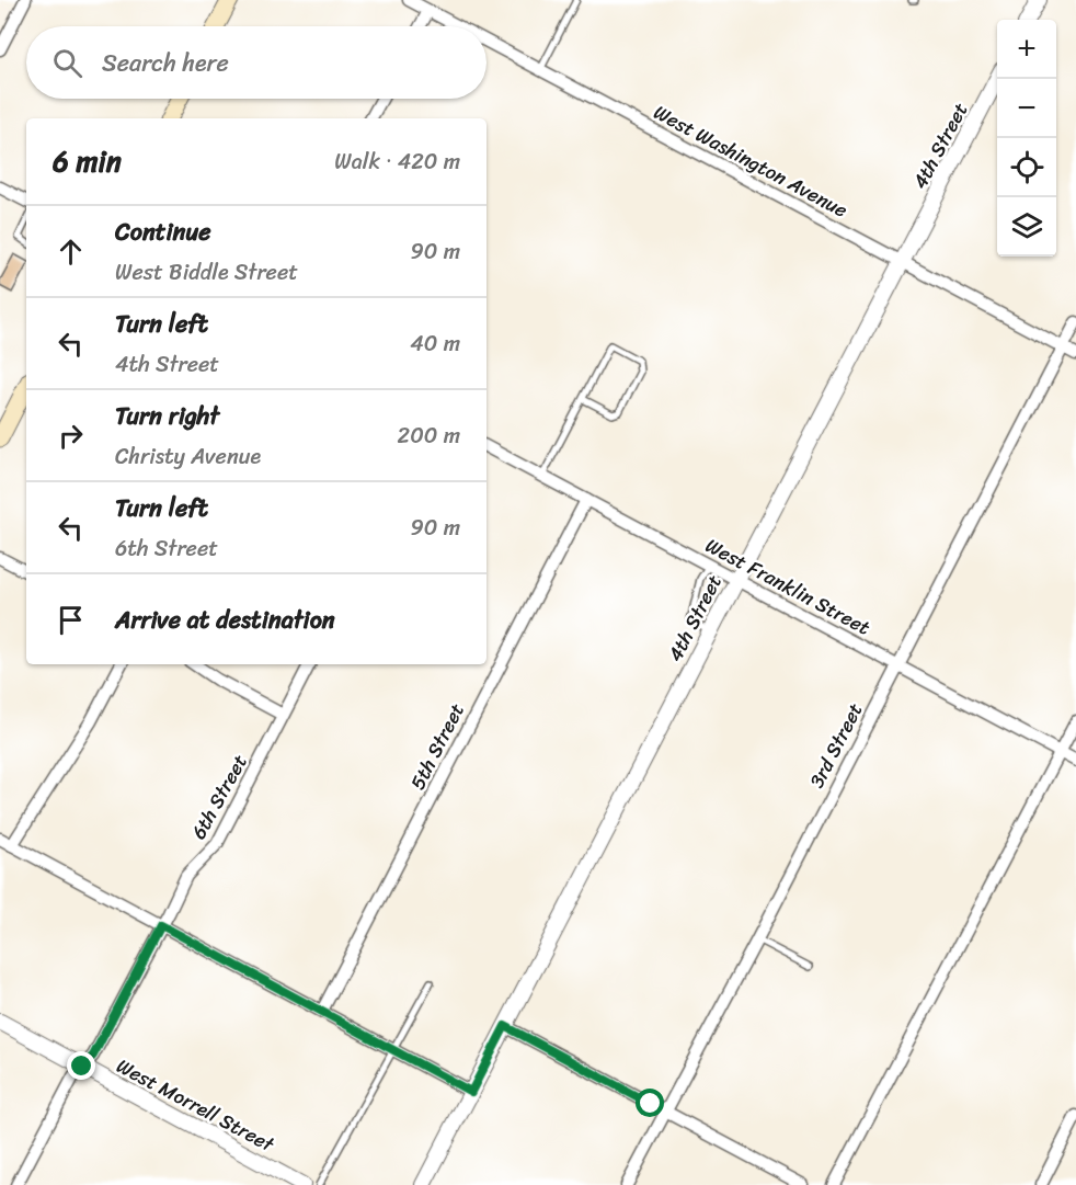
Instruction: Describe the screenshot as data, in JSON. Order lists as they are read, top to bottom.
{
  "streets": {
    "street": [
      "4th Street",
      "West Washington Avenue",
      "West Franklin Street",
      "3rd Street",
      "5th Street",
      "6th Street",
      "West Morrell Street"
    ]
  },
  "crossings": [
    ["4th Street", "West Washington Avenue"],
    ["4th Street", "West Franklin Street"],
    ["West Washington Avenue", "3rd Street"],
    ["West Franklin Street", "3rd Street"],
    ["West Franklin Street", "5th Street"],
    ["6th Street", "West Morrell Street"]
  ],
  "page": {
    "map_buttons": ["+", "−"],
    "search": "Search here",
    "heading": ["6 min", "Walk · 420 m"],
    "list": [
      ["Continue", "West Biddle Street", "90 m"],
      ["Turn left", "4th Street", "40 m"],
      ["Turn right", "Christy Avenue", "200 m"],
      ["Turn left", "6th Street", "90 m"],
      "Arrive at destination"
    ]
  }
}
